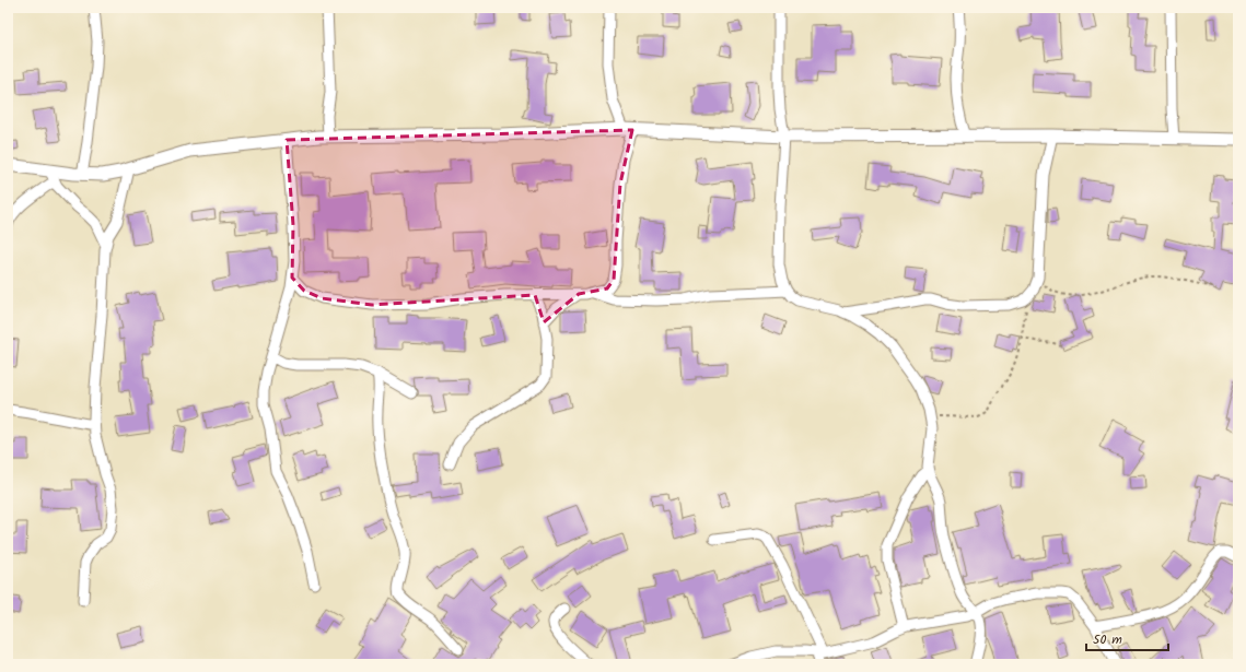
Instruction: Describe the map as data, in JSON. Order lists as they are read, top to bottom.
{
  "scale_bar": "50 m"
}
